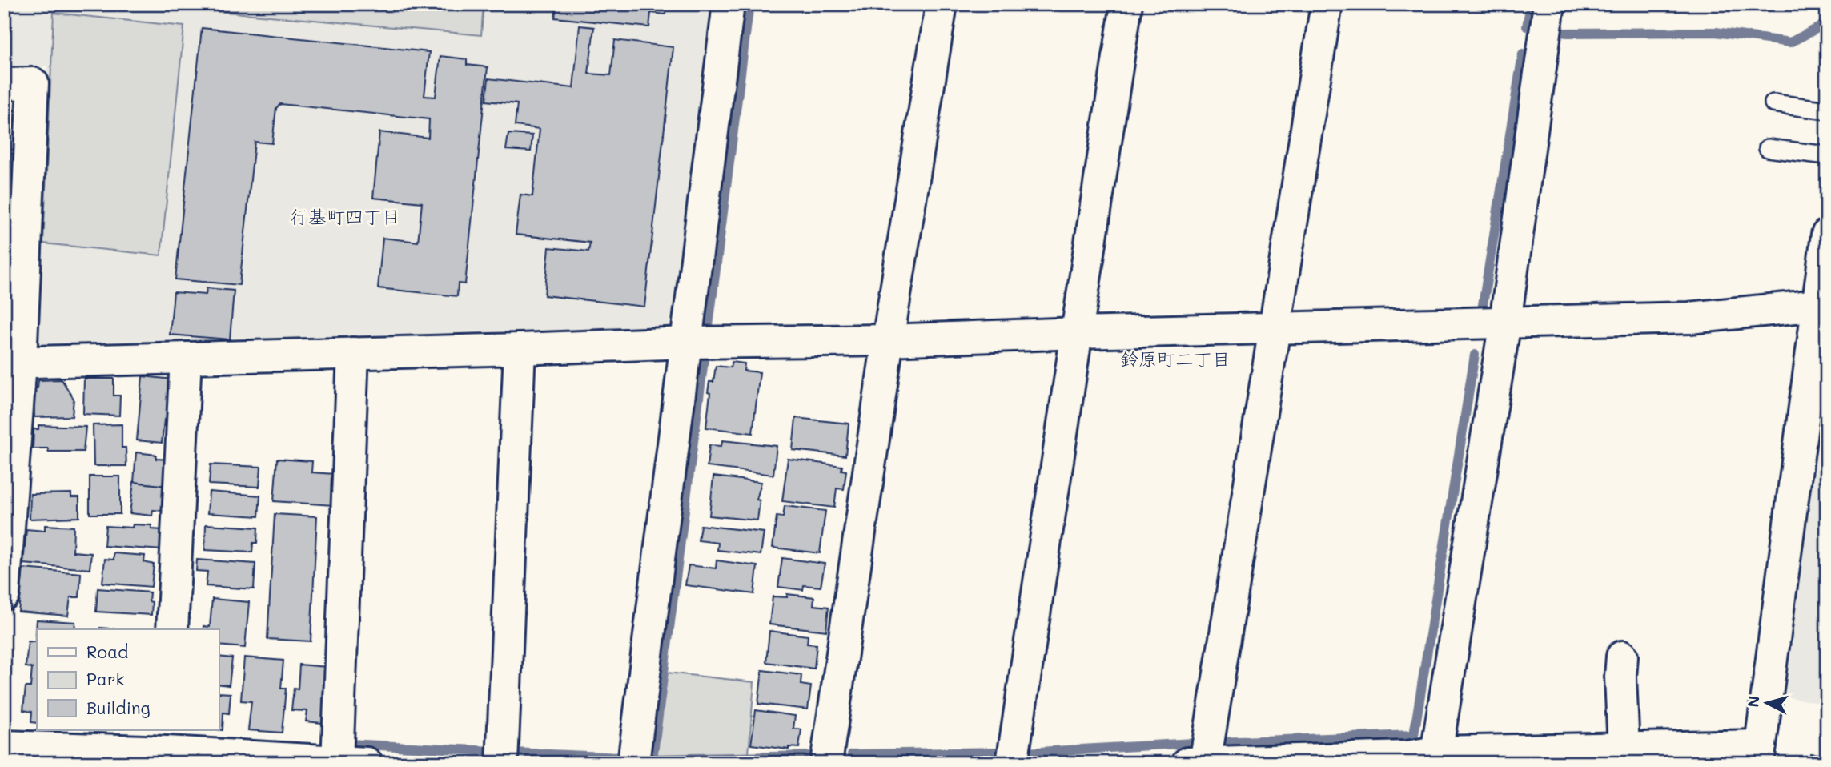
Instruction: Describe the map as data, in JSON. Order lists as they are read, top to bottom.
{
  "districts": ["行基町四丁目", "鈴原町二丁目"],
  "legend": ["Road", "Park", "Building"],
  "north": "left"
}
